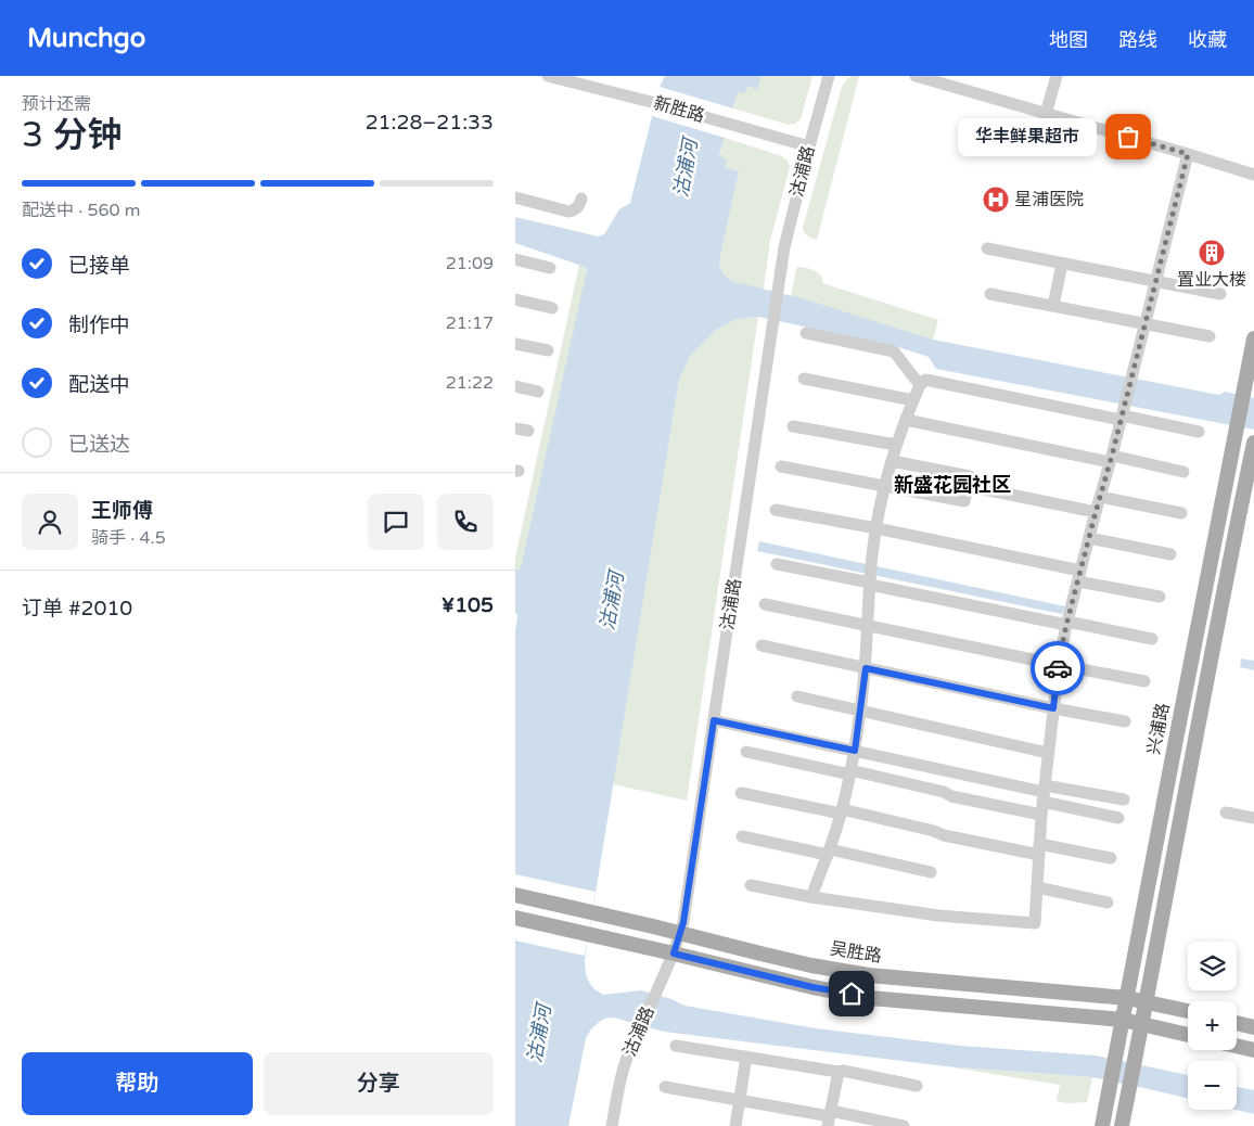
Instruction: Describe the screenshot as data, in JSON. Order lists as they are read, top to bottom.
{
  "streets": {
    "main road": ["兴浦路", "吴胜路"],
    "street": ["新胜路", "沽浦路"]
  },
  "crossings": [
    ["新胜路", "沽浦路"],
    ["沽浦路", "吴胜路"],
    ["兴浦路", "吴胜路"]
  ],
  "districts": ["新盛花园社区"],
  "water": ["沽浦河"],
  "places": {
    "other": ["华丰鲜果超市"],
    "hospital": ["星浦医院"],
    "building": ["置业大楼"]
  },
  "page": {
    "header": "Munchgo",
    "nav": ["地图", "路线", "收藏"],
    "heading": ["3 分钟", "预计还需", "21:28–21:33"],
    "panel": [
      "王师傅",
      "骑手 · 4.5",
      "订单 #2010",
      "¥105"
    ],
    "bubble": "华丰鲜果超市",
    "bar": "配送中 · 560 m",
    "list": [
      ["已接单", "21:09"],
      ["制作中", "21:17"],
      ["配送中", "21:22"],
      "已送达"
    ],
    "map_buttons": ["+", "−"],
    "buttons": ["帮助", "分享"]
  }
}
